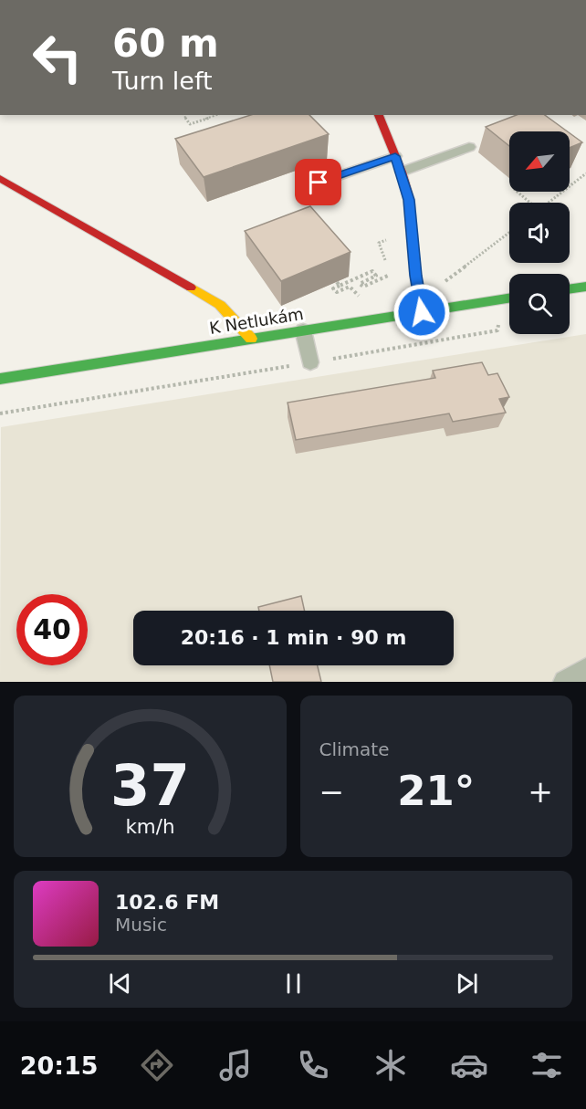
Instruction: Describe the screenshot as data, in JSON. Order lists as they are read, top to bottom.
{
  "streets": {
    "street": ["K Netlukám"]
  },
  "north": "bottom left",
  "page": {
    "turn": ["60 m", "Turn left"],
    "limit": "40",
    "trip": "20:16 · 1 min · 90 m",
    "tile": "Climate",
    "heat": ["−", "21°", "+"],
    "song": ["102.6 FM", "Music"],
    "tabs": "20:15",
    "gauge": ["37", "km/h"]
  }
}
